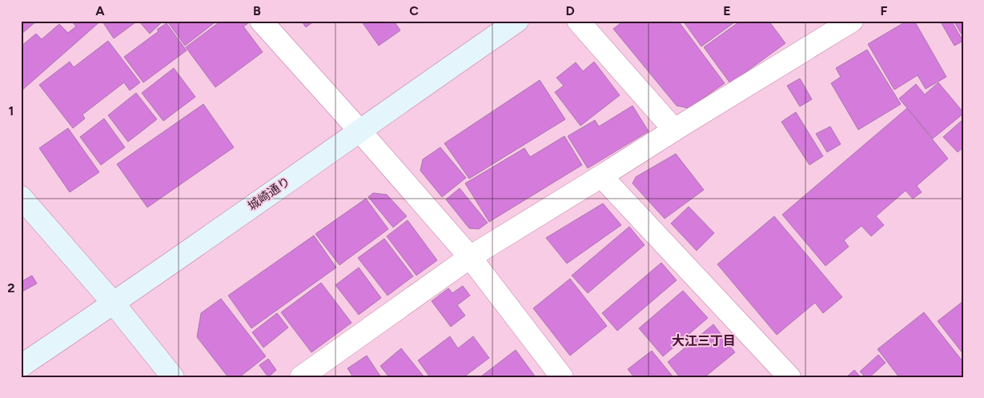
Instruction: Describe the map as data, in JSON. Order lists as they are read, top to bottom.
{
  "streets": {
    "street": ["城崎通り"]
  },
  "districts": ["大江三丁目"],
  "grid": {
    "columns": [
      "A",
      "B",
      "C",
      "D",
      "E",
      "F"
    ],
    "rows": ["1", "2"]
  }
}
